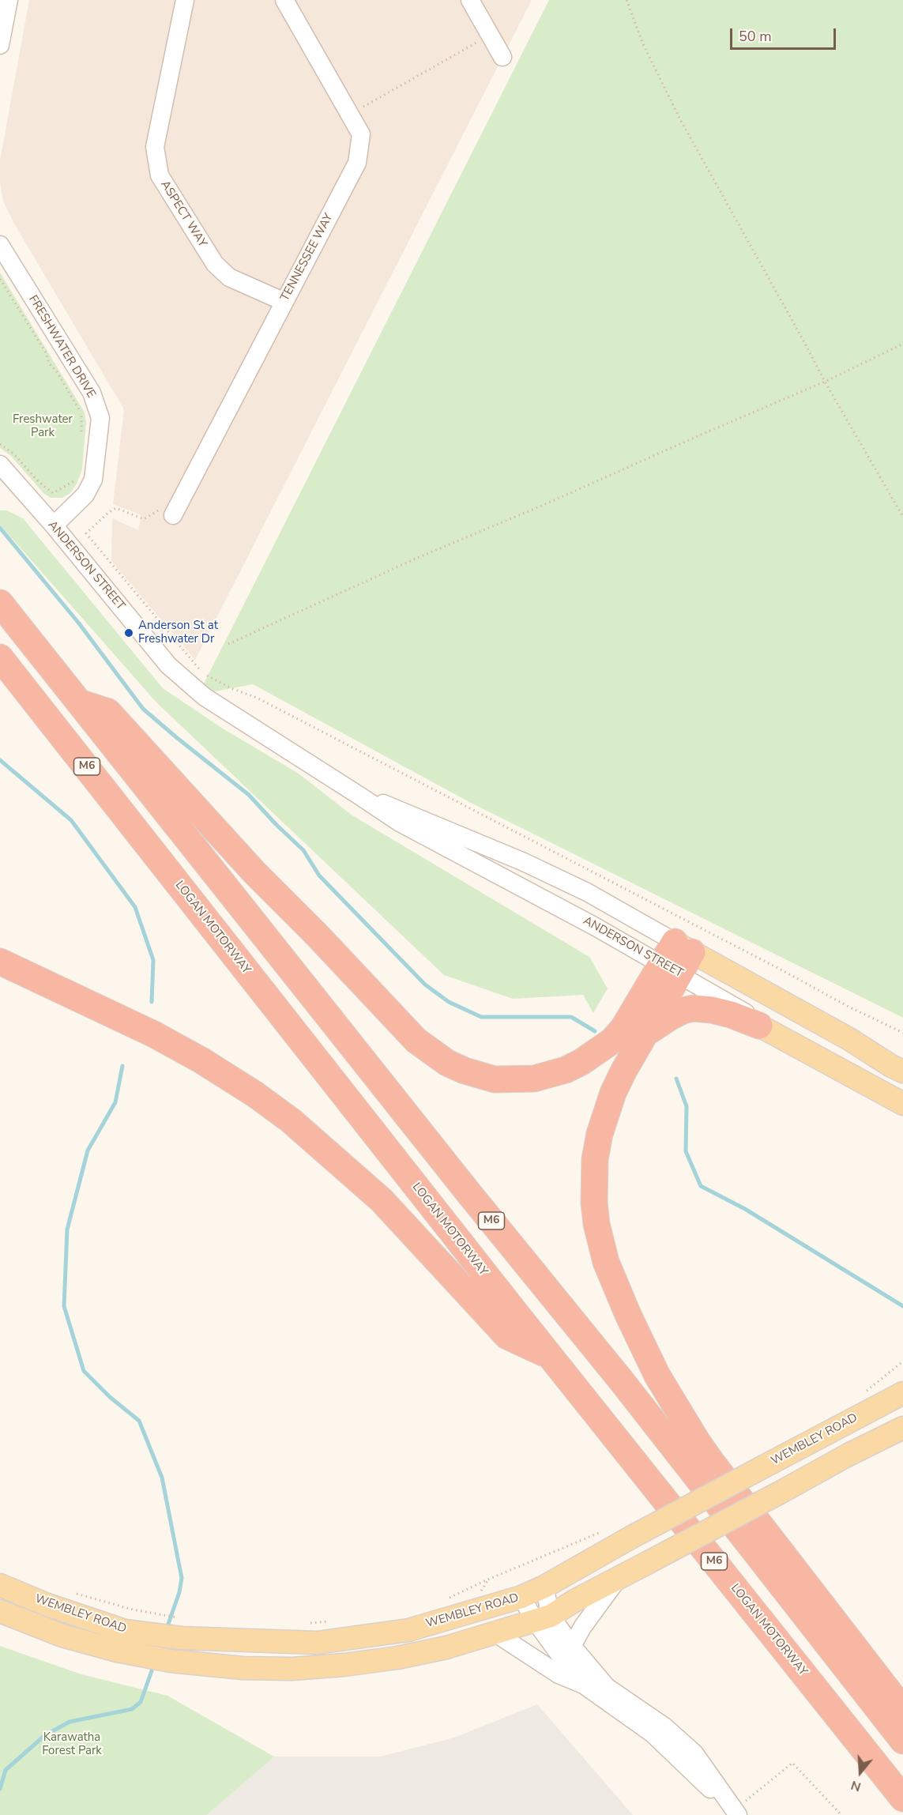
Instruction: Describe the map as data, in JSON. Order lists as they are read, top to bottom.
{
  "streets": {
    "highway": ["M6", "LOGAN MOTORWAY"],
    "main road": ["ANDERSON STREET", "WEMBLEY ROAD"],
    "street": ["ASPECT WAY", "TENNESSEE WAY", "FRESHWATER DRIVE"]
  },
  "crossings": [
    ["ASPECT WAY", "TENNESSEE WAY"],
    ["FRESHWATER DRIVE", "ANDERSON STREET"]
  ],
  "parks": ["Freshwater Park", "Karawatha Forest Park"],
  "places": ["Anderson St at Freshwater Dr"],
  "scale_bar": "50 m",
  "north": "bottom"
}
